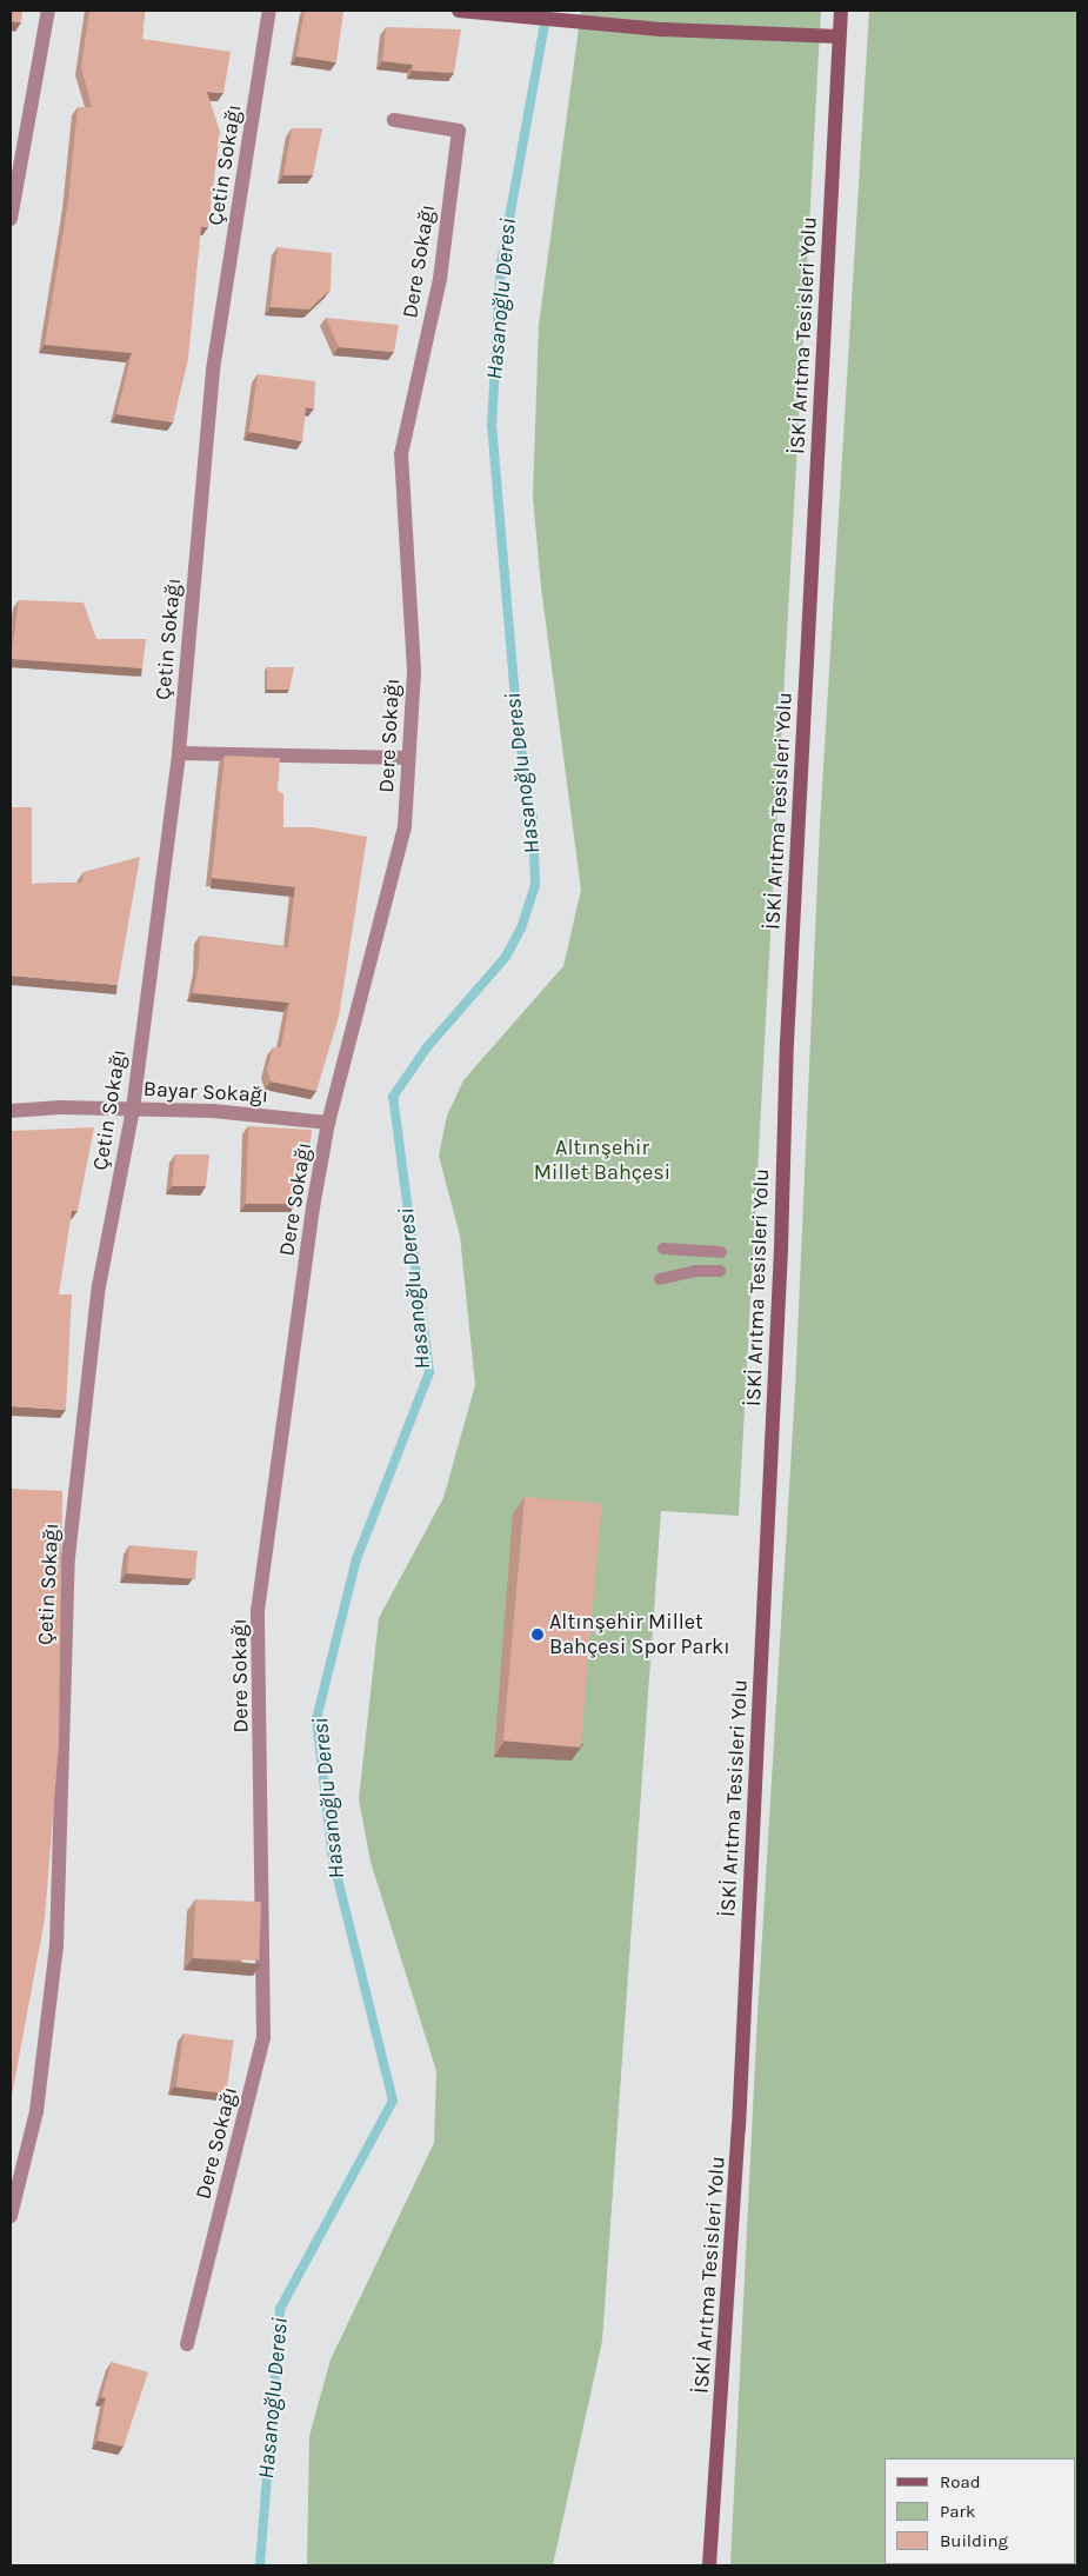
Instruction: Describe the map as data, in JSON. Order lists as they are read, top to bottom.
{
  "streets": {
    "main road": ["İSKİ Arıtma Tesisleri Yolu"],
    "street": ["Çetin Sokağı", "Dere Sokağı", "Bayar Sokağı"]
  },
  "crossings": [
    ["Çetin Sokağı", "Bayar Sokağı"],
    ["Dere Sokağı", "Bayar Sokağı"]
  ],
  "water": ["Hasanoğlu Deresi"],
  "parks": ["Altınşehir Millet Bahçesi"],
  "places": ["Altınşehir Millet Bahçesi Spor Parkı"],
  "legend": ["Road", "Park", "Building"]
}
